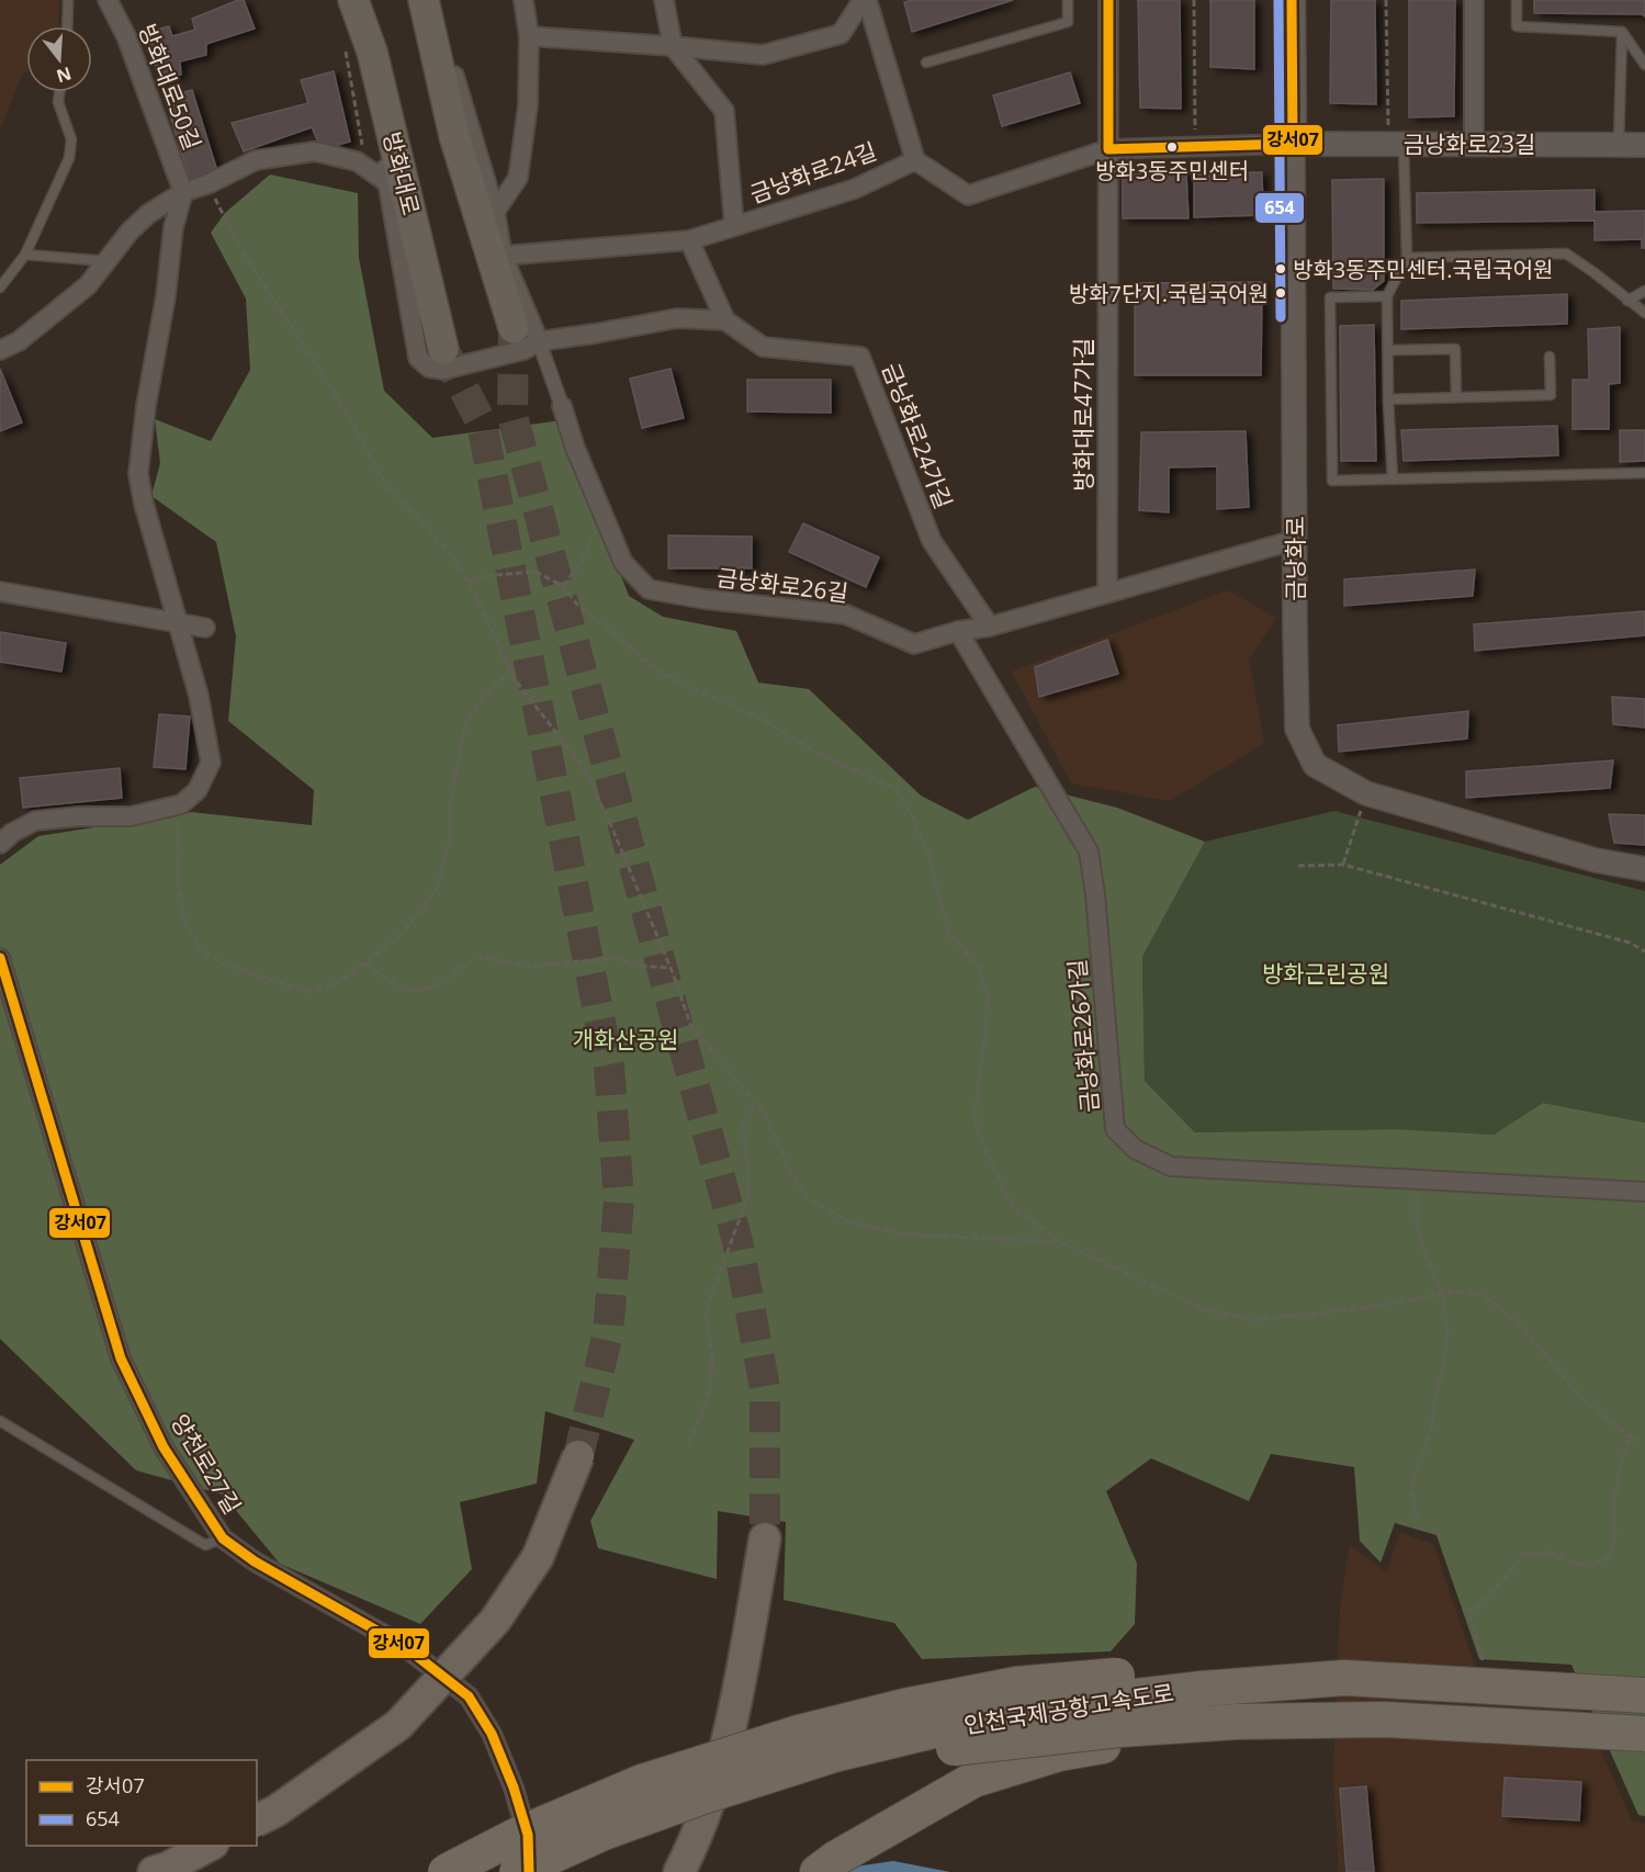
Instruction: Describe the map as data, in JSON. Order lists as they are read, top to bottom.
{
  "streets": {
    "highway": ["인천국제공항고속도로"],
    "main road": ["방화대로", "금낭화로"],
    "street": [
      "방화대로50길",
      "금낭화로23길",
      "금낭화로24길",
      "방화대로47가길",
      "금낭화로24가길",
      "금낭화로26길",
      "금낭화로26가길",
      "양천로27길"
    ]
  },
  "crossings": [
    ["금낭화로23길", "금낭화로"],
    ["금낭화로24길", "금낭화로24가길"],
    ["방화대로47가길", "금낭화로26길"],
    ["금낭화로24가길", "금낭화로26길"],
    ["금낭화로", "금낭화로26길"],
    ["금낭화로26길", "금낭화로26가길"]
  ],
  "parks": ["방화근린공원", "개화산공원"],
  "places": ["방화3동주민센터", "방화3동주민센터.국립국어원", "방화7단지.국립국어원"],
  "lines": ["transit line 강서07", "transit line 654"],
  "legend": ["강서07", "654"],
  "north": "bottom"
}
